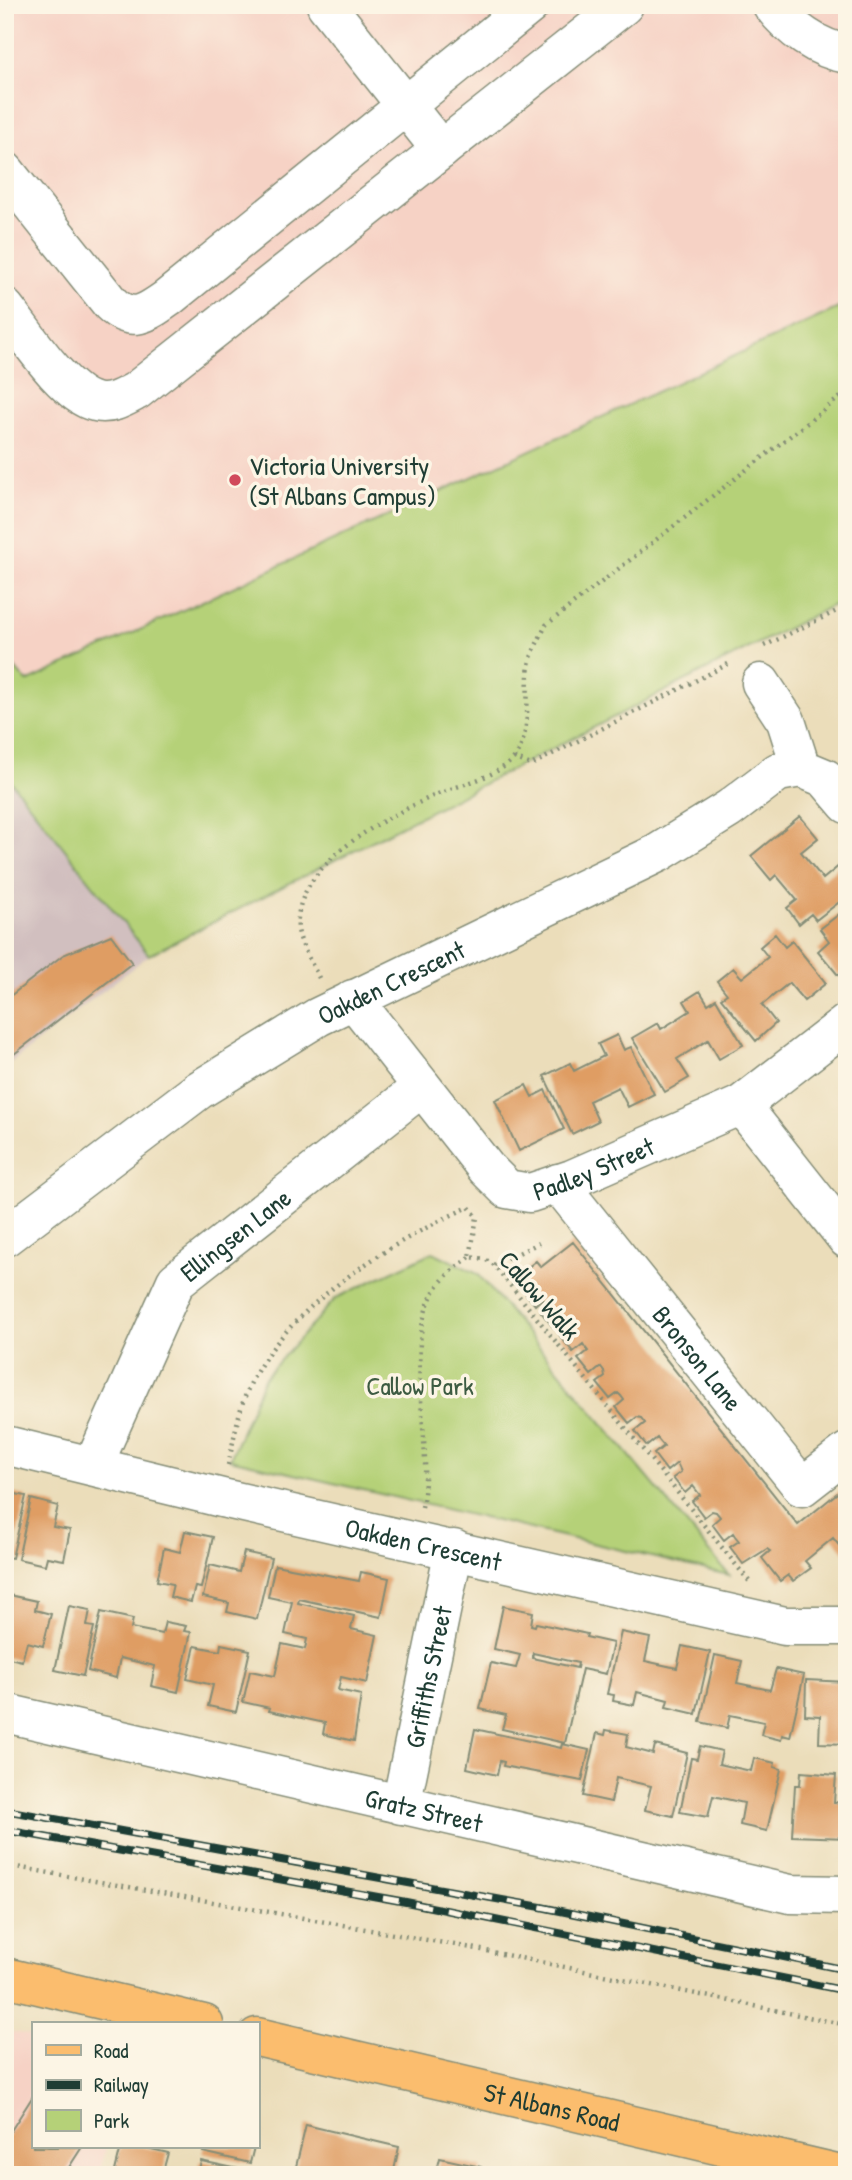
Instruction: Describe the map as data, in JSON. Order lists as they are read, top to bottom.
{
  "streets": {
    "main road": ["St Albans Road"],
    "street": [
      "Oakden Crescent",
      "Padley Street",
      "Ellingsen Lane",
      "Bronson Lane",
      "Griffiths Street",
      "Gratz Street"
    ],
    "path": ["Callow Walk"]
  },
  "crossings": [
    ["Oakden Crescent", "Padley Street"],
    ["Oakden Crescent", "Ellingsen Lane"],
    ["Oakden Crescent", "Callow Walk"],
    ["Oakden Crescent", "Griffiths Street"],
    ["Padley Street", "Ellingsen Lane"],
    ["Padley Street", "Bronson Lane"],
    ["Griffiths Street", "Gratz Street"]
  ],
  "parks": ["Callow Park"],
  "places": ["Victoria University (St Albans Campus)"],
  "legend": ["Road", "Railway", "Park"]
}
